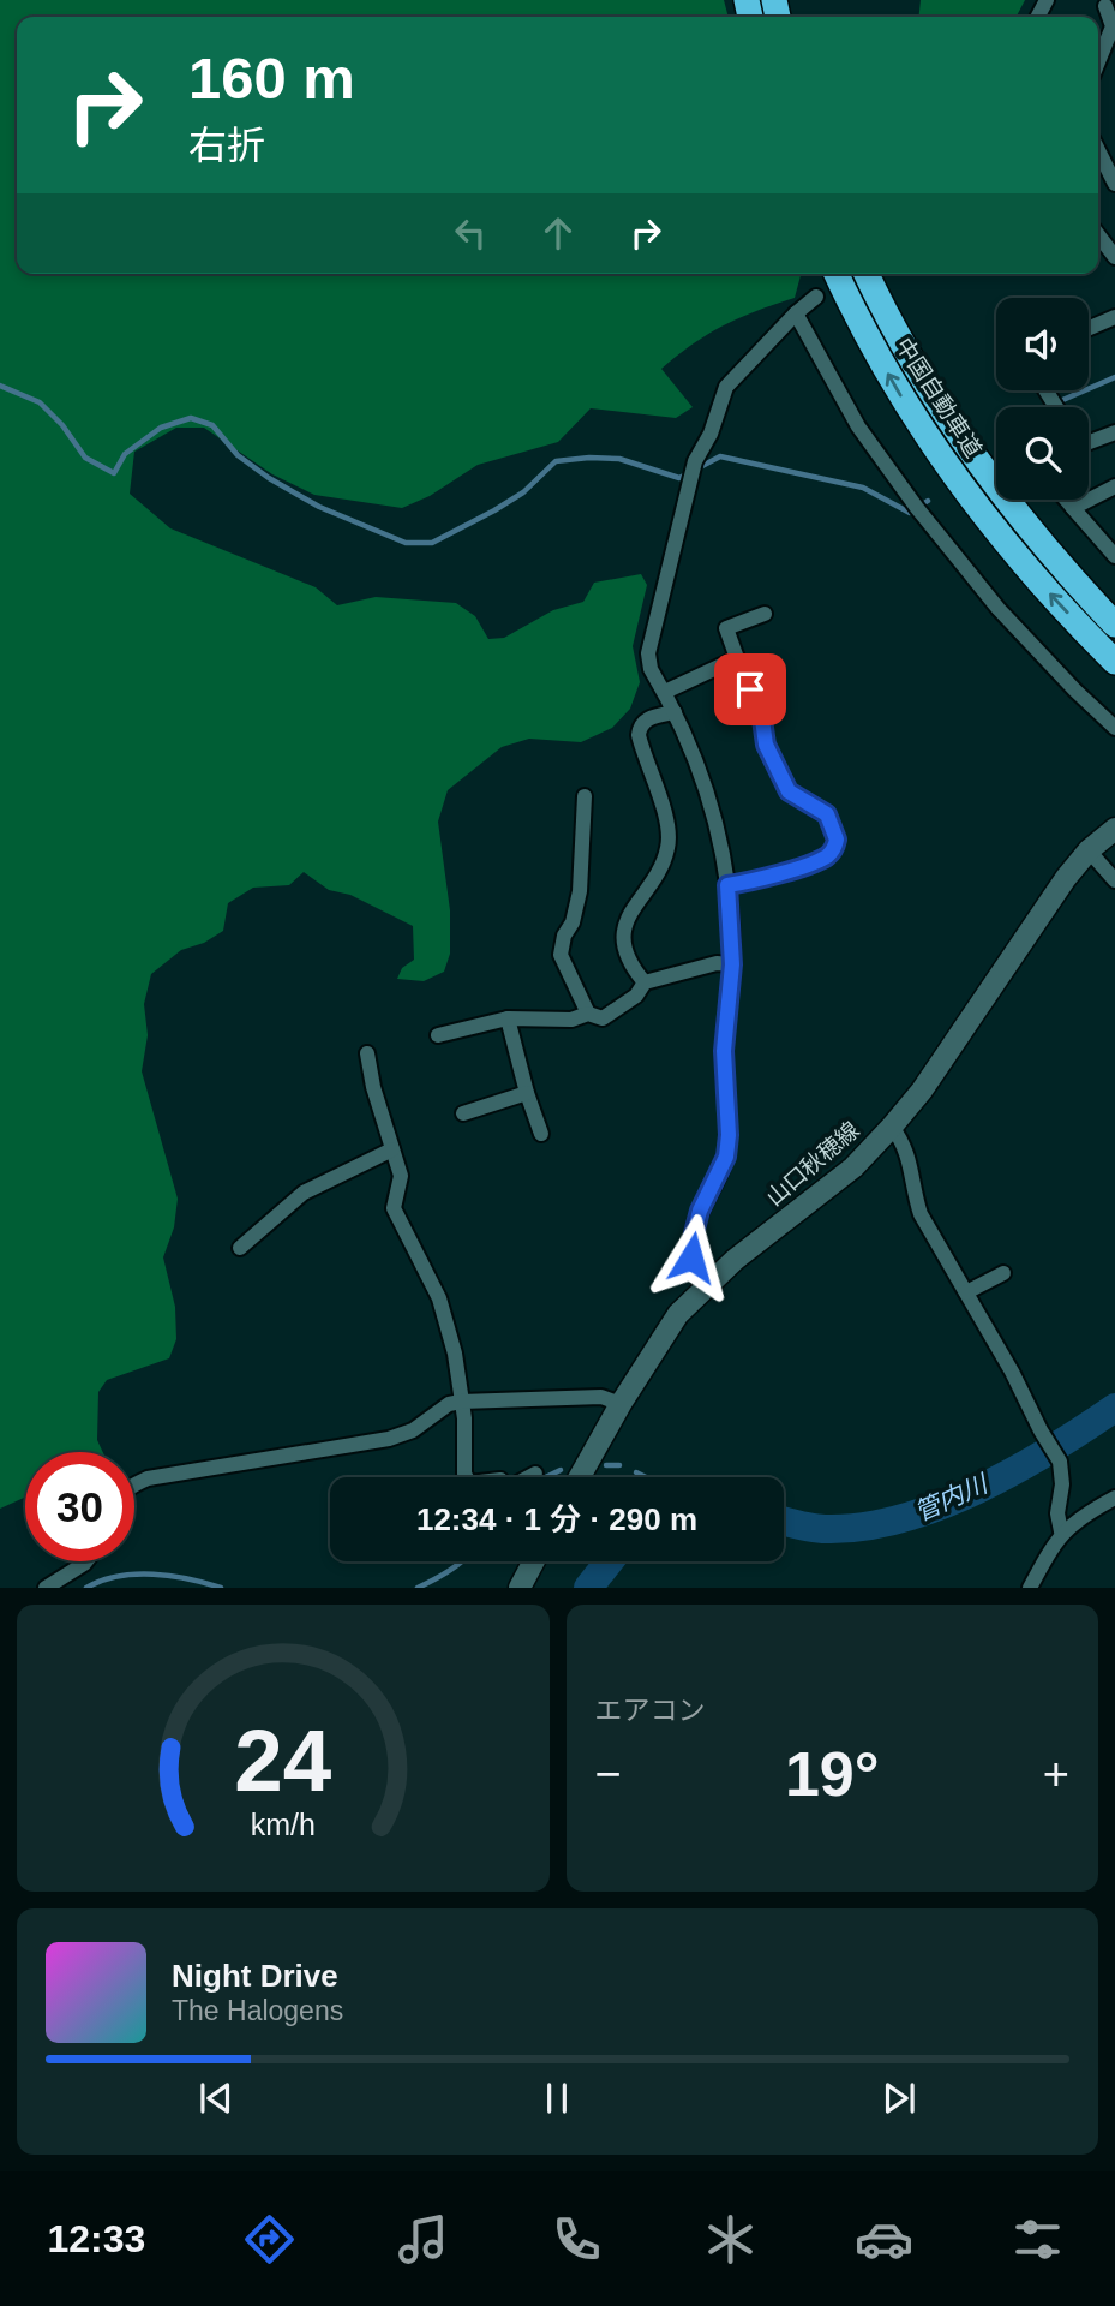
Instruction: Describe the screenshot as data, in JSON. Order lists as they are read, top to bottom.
{
  "streets": {
    "highway": ["中国自動車道"],
    "main road": ["山口秋穂線"]
  },
  "water": ["管内川"],
  "page": {
    "turn": ["160 m", "右折"],
    "limit": "30",
    "trip": "12:34 · 1 分 · 290 m",
    "tile": "エアコン",
    "heat": ["−", "19°", "+"],
    "song": ["Night Drive", "The Halogens"],
    "tabs": "12:33",
    "gauge": ["24", "km/h"]
  }
}
